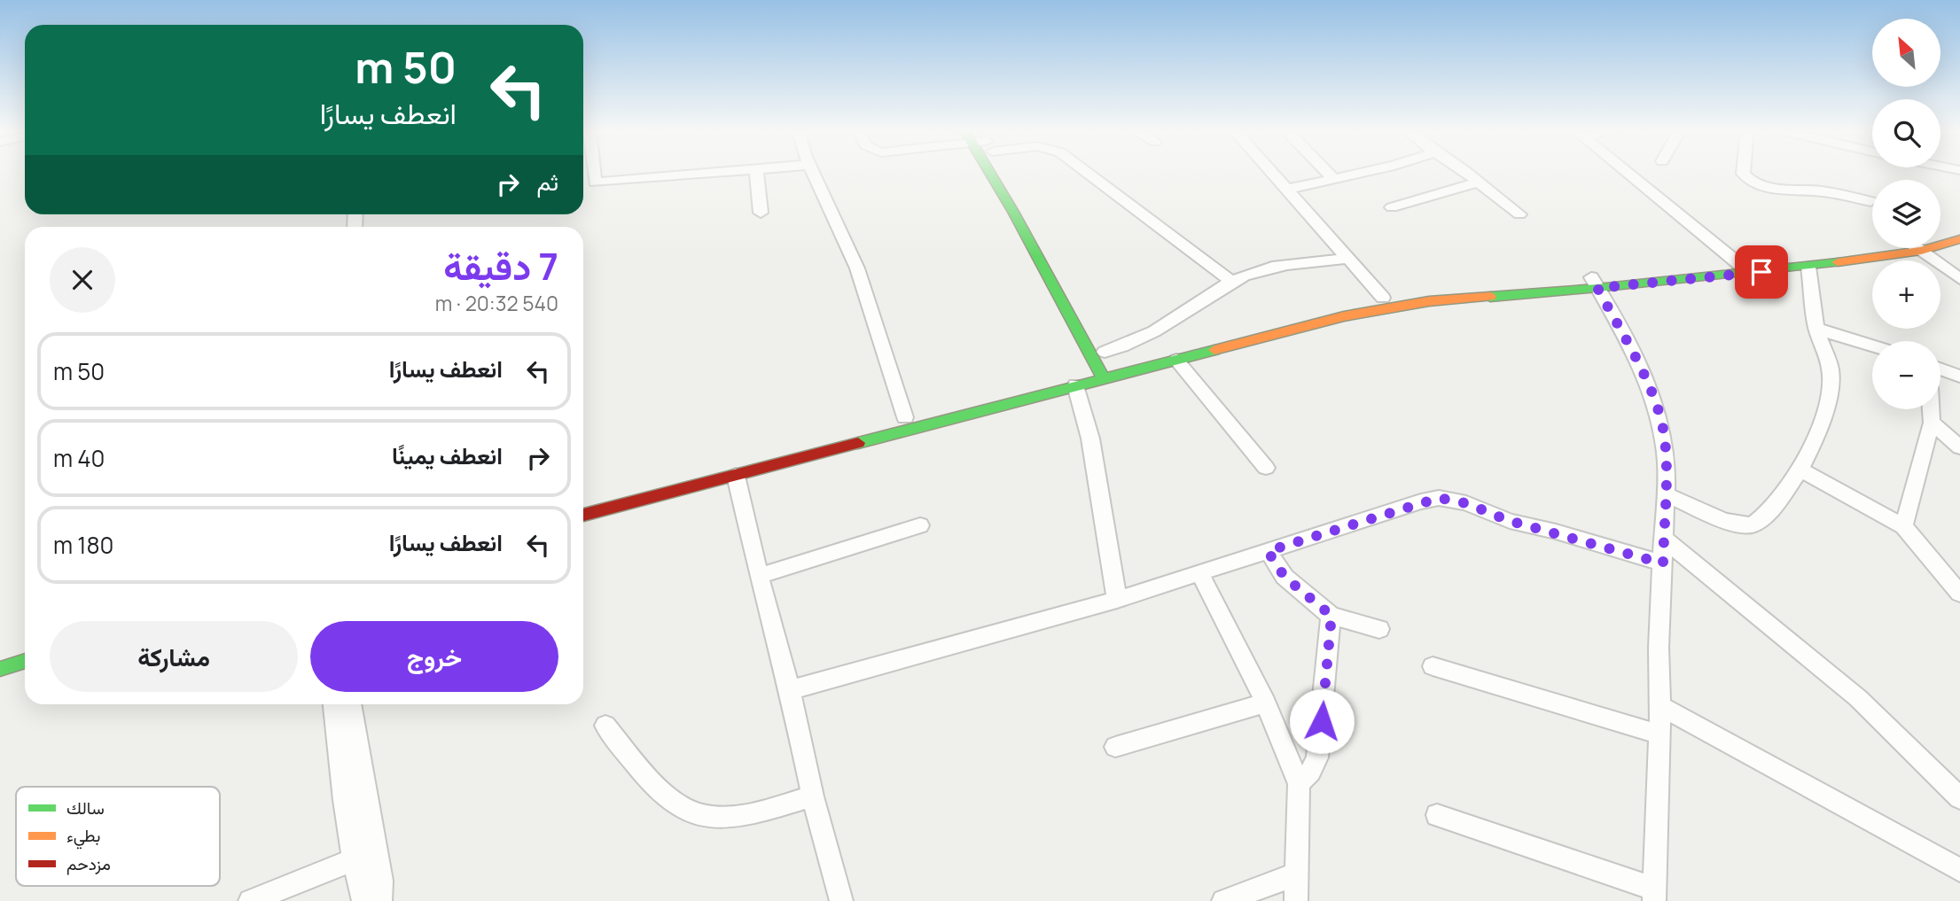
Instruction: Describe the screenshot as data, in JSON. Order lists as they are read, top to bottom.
{
  "legend": ["سالك", "بطيء", "مزدحم"],
  "north": "top left",
  "page": {
    "map_buttons": ["+", "−"],
    "turn": ["50 m", "انعطف يسارًا"],
    "then": "ثم",
    "heading": ["7 دقيقة", "540 m · 20:32"],
    "list": [
      {
        "name": "انعطف يسارًا",
        "value": "50 m"
      },
      {
        "name": "انعطف يمينًا",
        "value": "40 m"
      },
      {
        "name": "انعطف يسارًا",
        "value": "180 m"
      }
    ],
    "buttons": ["خروج", "مشاركة"]
  }
}
